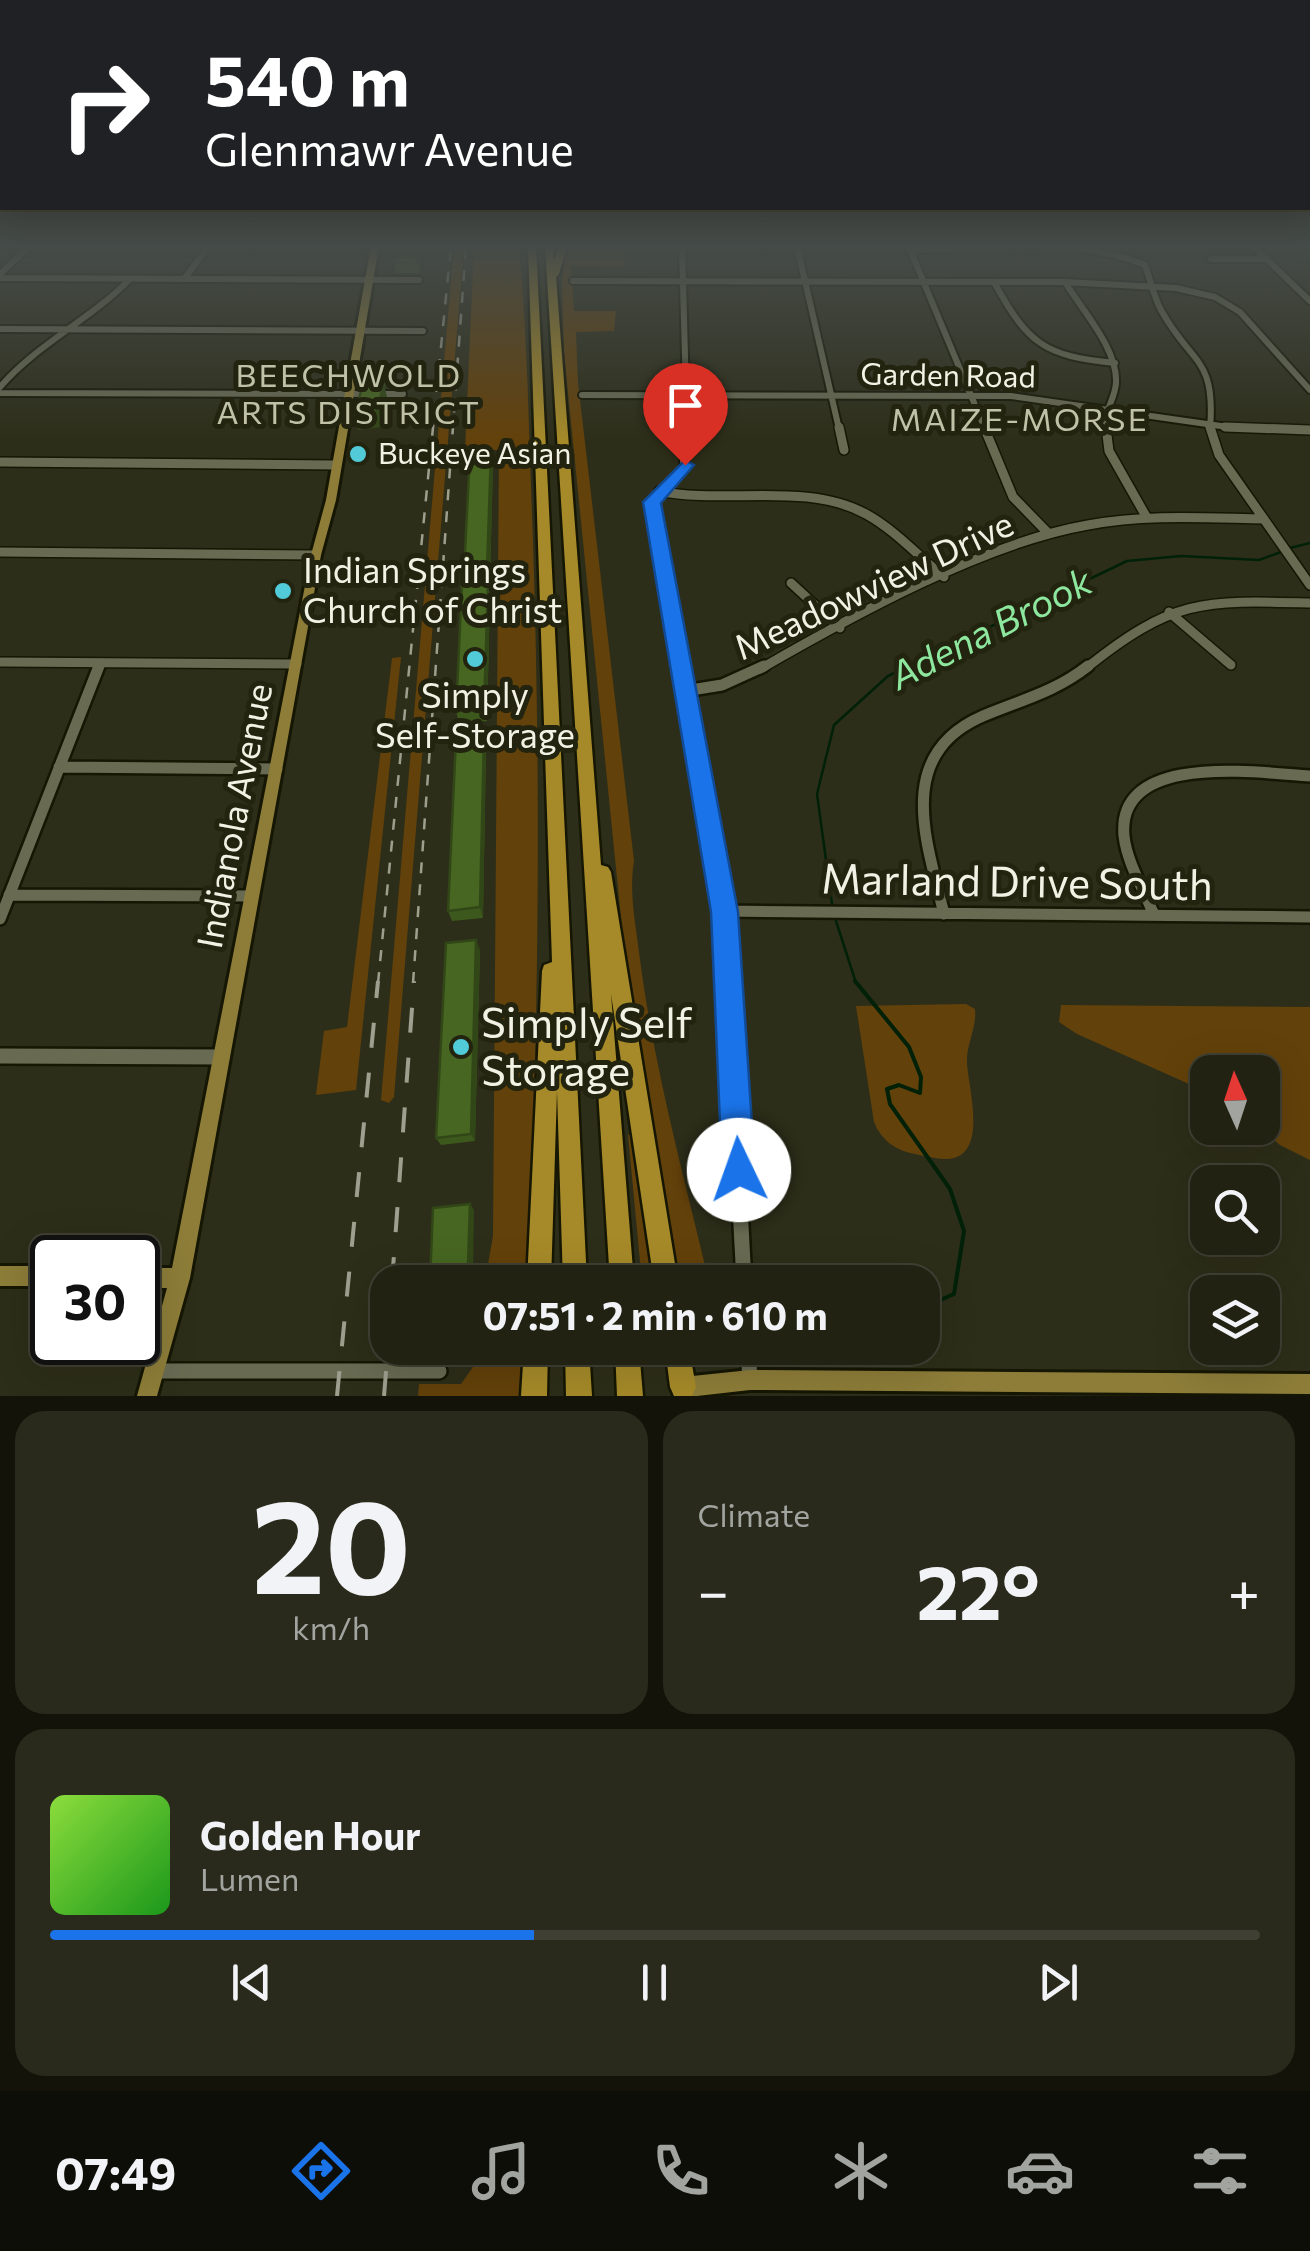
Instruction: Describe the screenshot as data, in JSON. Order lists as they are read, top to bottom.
{
  "streets": {
    "main road": ["Indianola Avenue"],
    "street": ["Garden Road", "Meadowview Drive", "Marland Drive South"]
  },
  "districts": ["BEECHWOLD ARTS DISTRICT", "MAIZE-MORSE"],
  "water": ["Adena Brook"],
  "places": [
    "Buckeye Asian",
    "Indian Springs Church of Christ",
    "Simply Self-Storage",
    "Simply Self Storage"
  ],
  "north": "top",
  "page": {
    "turn": ["540 m", "Glenmawr Avenue"],
    "limit": "30",
    "trip": "07:51 · 2 min · 610 m",
    "tile": [
      ["20", "km/h"],
      "Climate"
    ],
    "heat": ["−", "22°", "+"],
    "song": ["Golden Hour", "Lumen"],
    "tabs": "07:49"
  }
}
